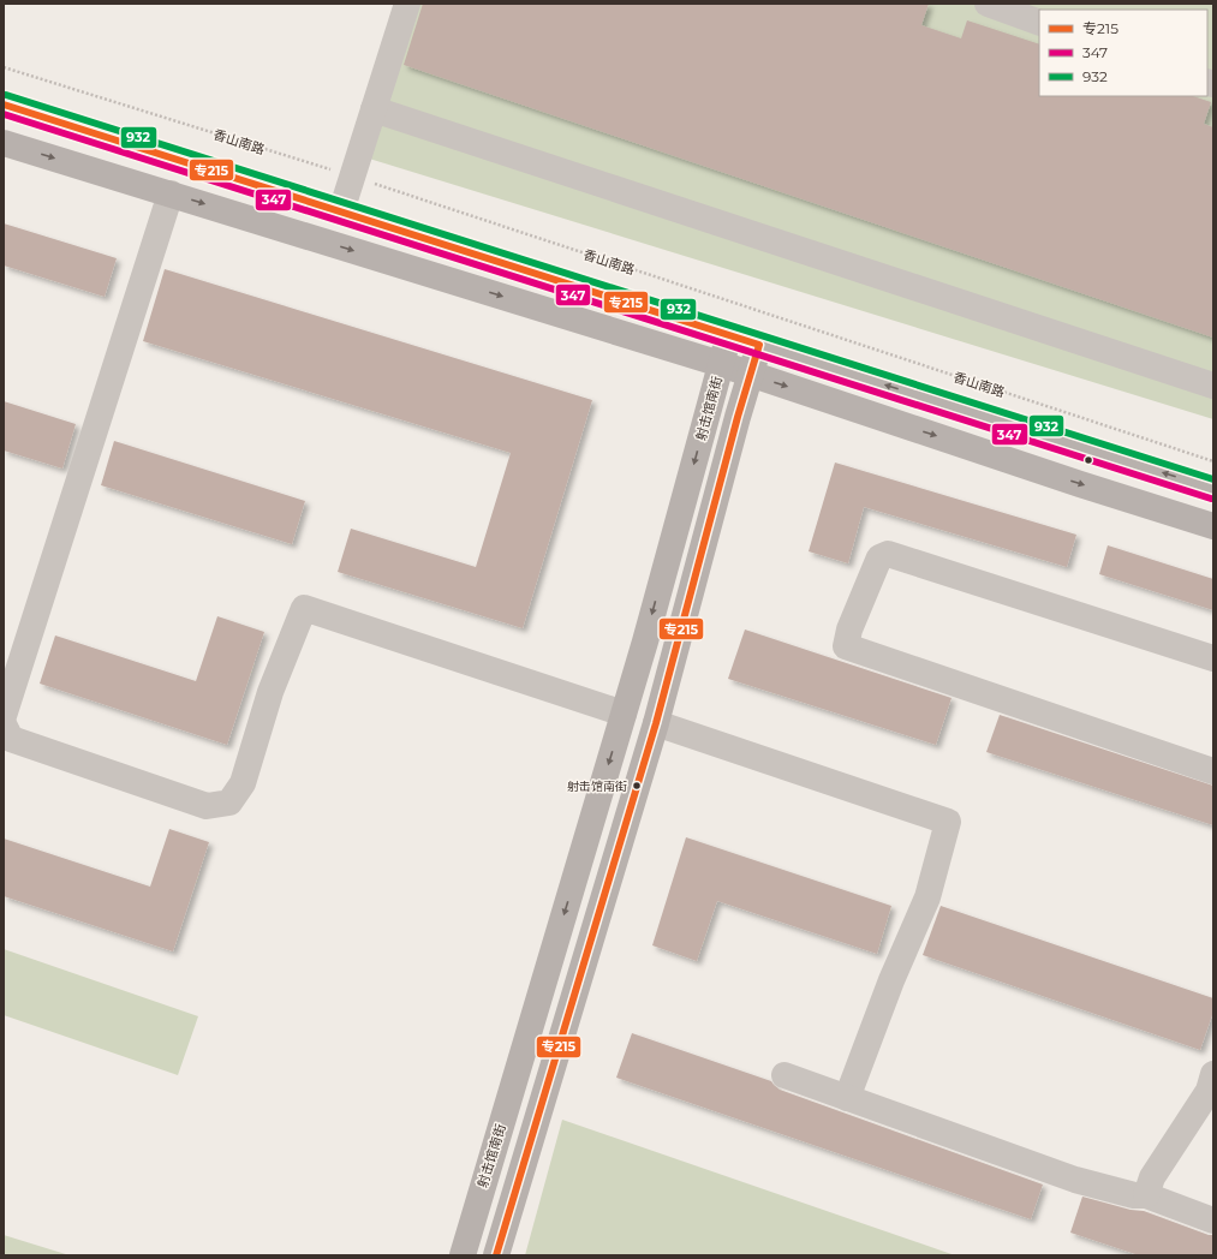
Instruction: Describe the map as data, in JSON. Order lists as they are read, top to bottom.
{
  "streets": {
    "main road": ["射击馆南街"],
    "path": ["香山南路"]
  },
  "places": ["射击馆南街"],
  "lines": ["transit line 932", "transit line 专215", "transit line 347"],
  "legend": ["专215", "347", "932"]
}
